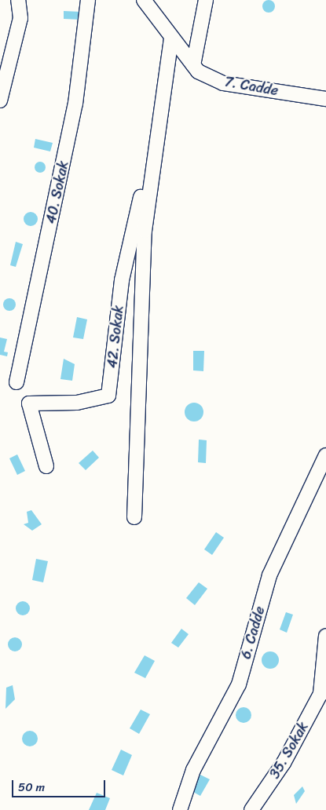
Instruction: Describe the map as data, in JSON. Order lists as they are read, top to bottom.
{
  "streets": {
    "street": [
      "7. Cadde",
      "40. Sokak",
      "42. Sokak",
      "6. Cadde",
      "35. Sokak"
    ]
  },
  "crossings": [
    ["7. Cadde", "42. Sokak"]
  ],
  "scale_bar": "50 m"
}
